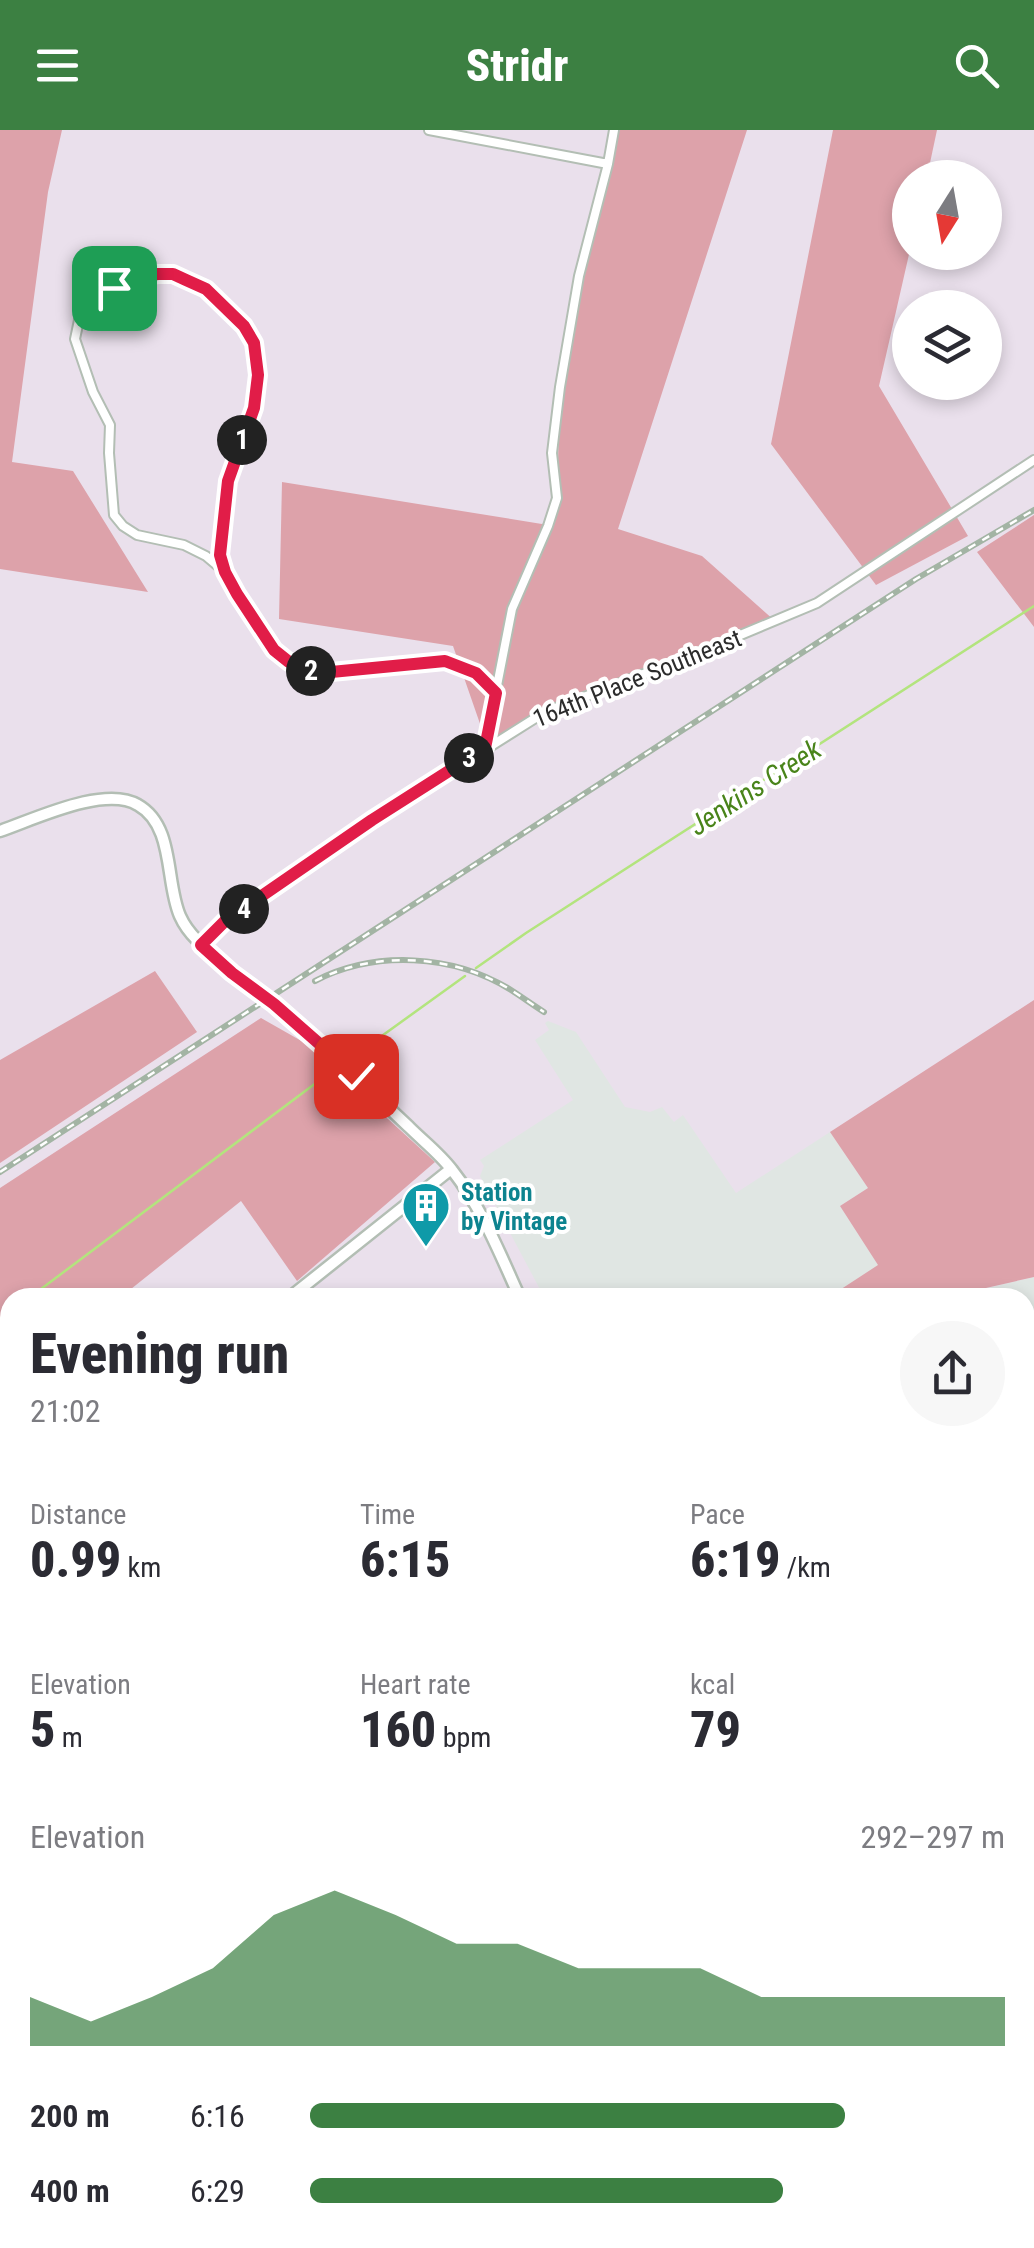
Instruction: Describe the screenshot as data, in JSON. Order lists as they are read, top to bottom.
{
  "streets": {
    "street": ["164th Place Southeast"]
  },
  "water": ["Jenkins Creek"],
  "places": {
    "building": ["Station by Vintage"]
  },
  "north": "bottom",
  "page": {
    "header": "Stridr",
    "pins": [
      "1",
      "2",
      "3",
      "4"
    ],
    "heading": ["Evening run", "21:02"],
    "stats": [
      ["Distance", "0.99 km"],
      ["Time", "6:15"],
      ["Pace", "6:19 /km"],
      ["Elevation", "5 m"],
      ["Heart rate", "160 bpm"],
      ["kcal", "79"]
    ],
    "chart": ["Elevation", "292–297 m"],
    "list": [
      {
        "name": "200 m",
        "note": "6:16"
      },
      {
        "name": "400 m",
        "note": "6:29"
      }
    ]
  }
}
